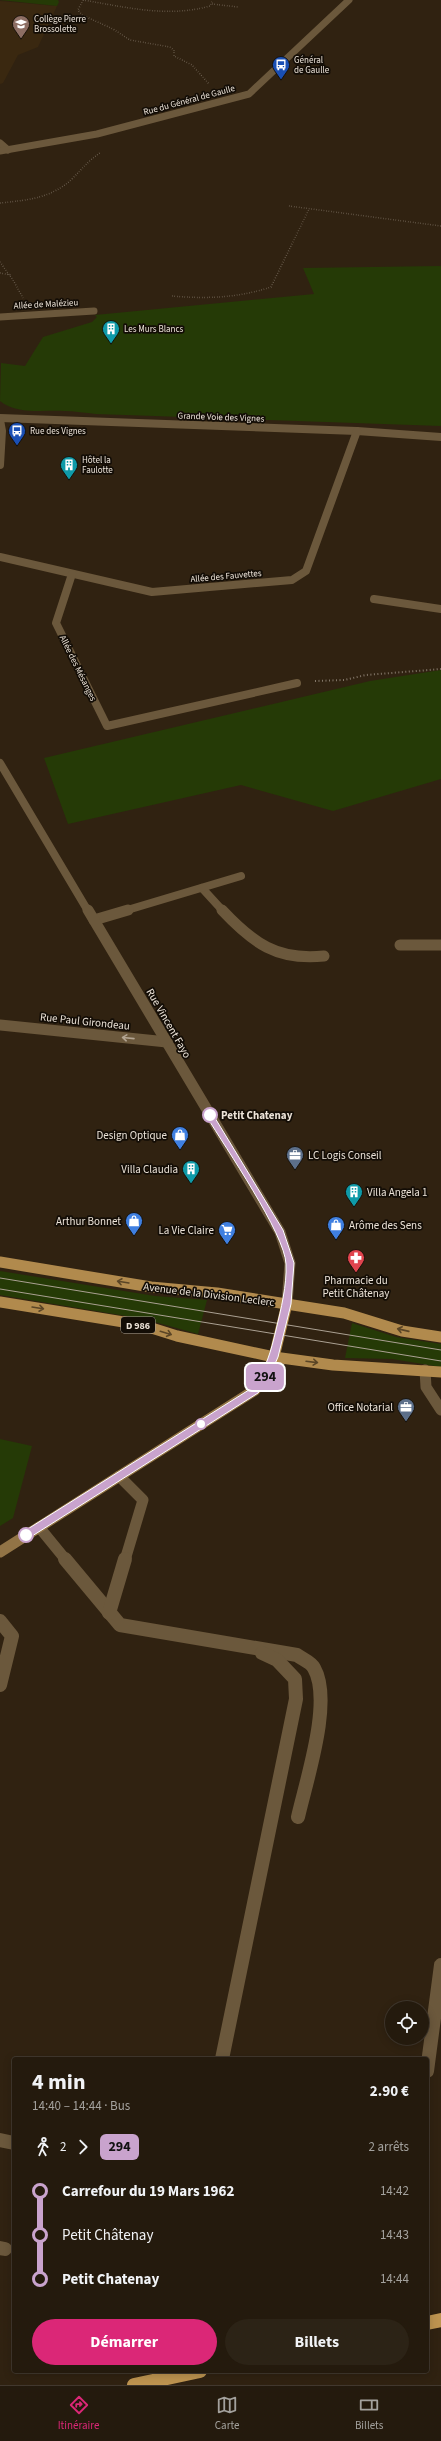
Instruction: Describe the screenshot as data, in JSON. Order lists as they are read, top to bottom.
{
  "streets": {
    "main road": ["Avenue de la Division Leclerc", "D 986"],
    "street": [
      "Rue du Général de Gaulle",
      "Allée de Malézieu",
      "Grande Voie des Vignes",
      "Allée des Fauvettes",
      "Allée des Mésanges",
      "Rue Paul Girondeau",
      "Rue Vincent Fayo"
    ]
  },
  "crossings": [
    ["Grande Voie des Vignes", "Allée des Fauvettes"],
    ["Allée des Fauvettes", "Allée des Mésanges"],
    ["Rue Paul Girondeau", "Rue Vincent Fayo"],
    ["Rue Vincent Fayo", "Avenue de la Division Leclerc"]
  ],
  "one_way": ["Rue Paul Girondeau"],
  "places": {
    "school or university": ["Collège Pierre Brossolette"],
    "bus stop": ["Général de Gaulle", "Rue des Vignes"],
    "building": [
      "Les Murs Blancs",
      "Hôtel la Faulotte",
      "Villa Claudia",
      "Villa Angela 1"
    ],
    "other": ["Petit Chatenay"],
    "shop": ["Design Optique", "Arthur Bonnet", "Arôme des Sens"],
    "office": ["LC Logis Conseil", "Office Notarial"],
    "supermarket": ["La Vie Claire"],
    "pharmacy": ["Pharmacie du Petit Châtenay"]
  },
  "lines": ["bus line 294"],
  "page": {
    "on_map": "294",
    "heading": ["4 min", "14:40 – 14:44 · Bus", "2.90 €"],
    "legs": ["2", "294", "2 arrêts"],
    "list": [
      {
        "name": "Carrefour du 19 Mars 1962",
        "value": "14:42"
      },
      {
        "name": "Petit Châtenay",
        "value": "14:43"
      },
      {
        "name": "Petit Chatenay",
        "value": "14:44"
      }
    ],
    "buttons": ["Démarrer", "Billets"],
    "tabs": ["Itinéraire", "Carte", "Billets"]
  }
}
